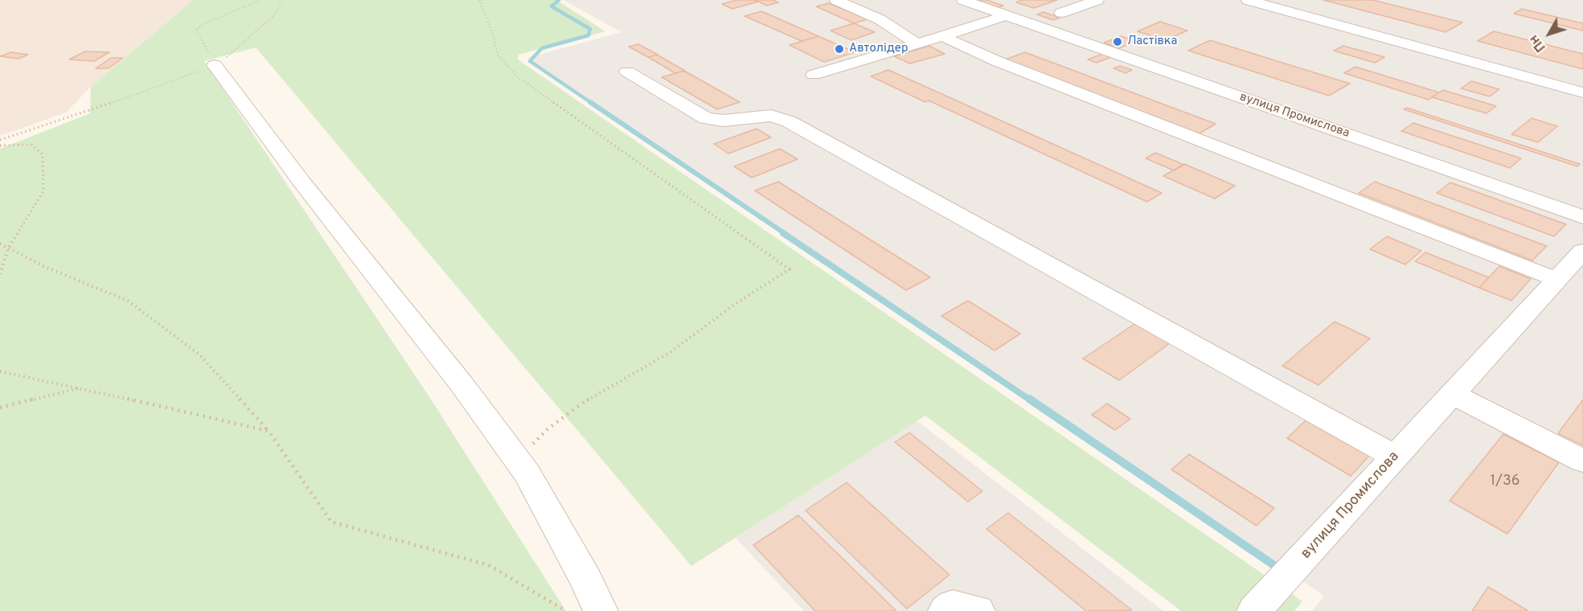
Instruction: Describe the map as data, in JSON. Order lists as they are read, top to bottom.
{
  "streets": {
    "street": ["вулиця Промислова"]
  },
  "places": ["Ластівка", "Автолідер"],
  "house_numbers": ["1/36"],
  "north": "bottom left"
}
